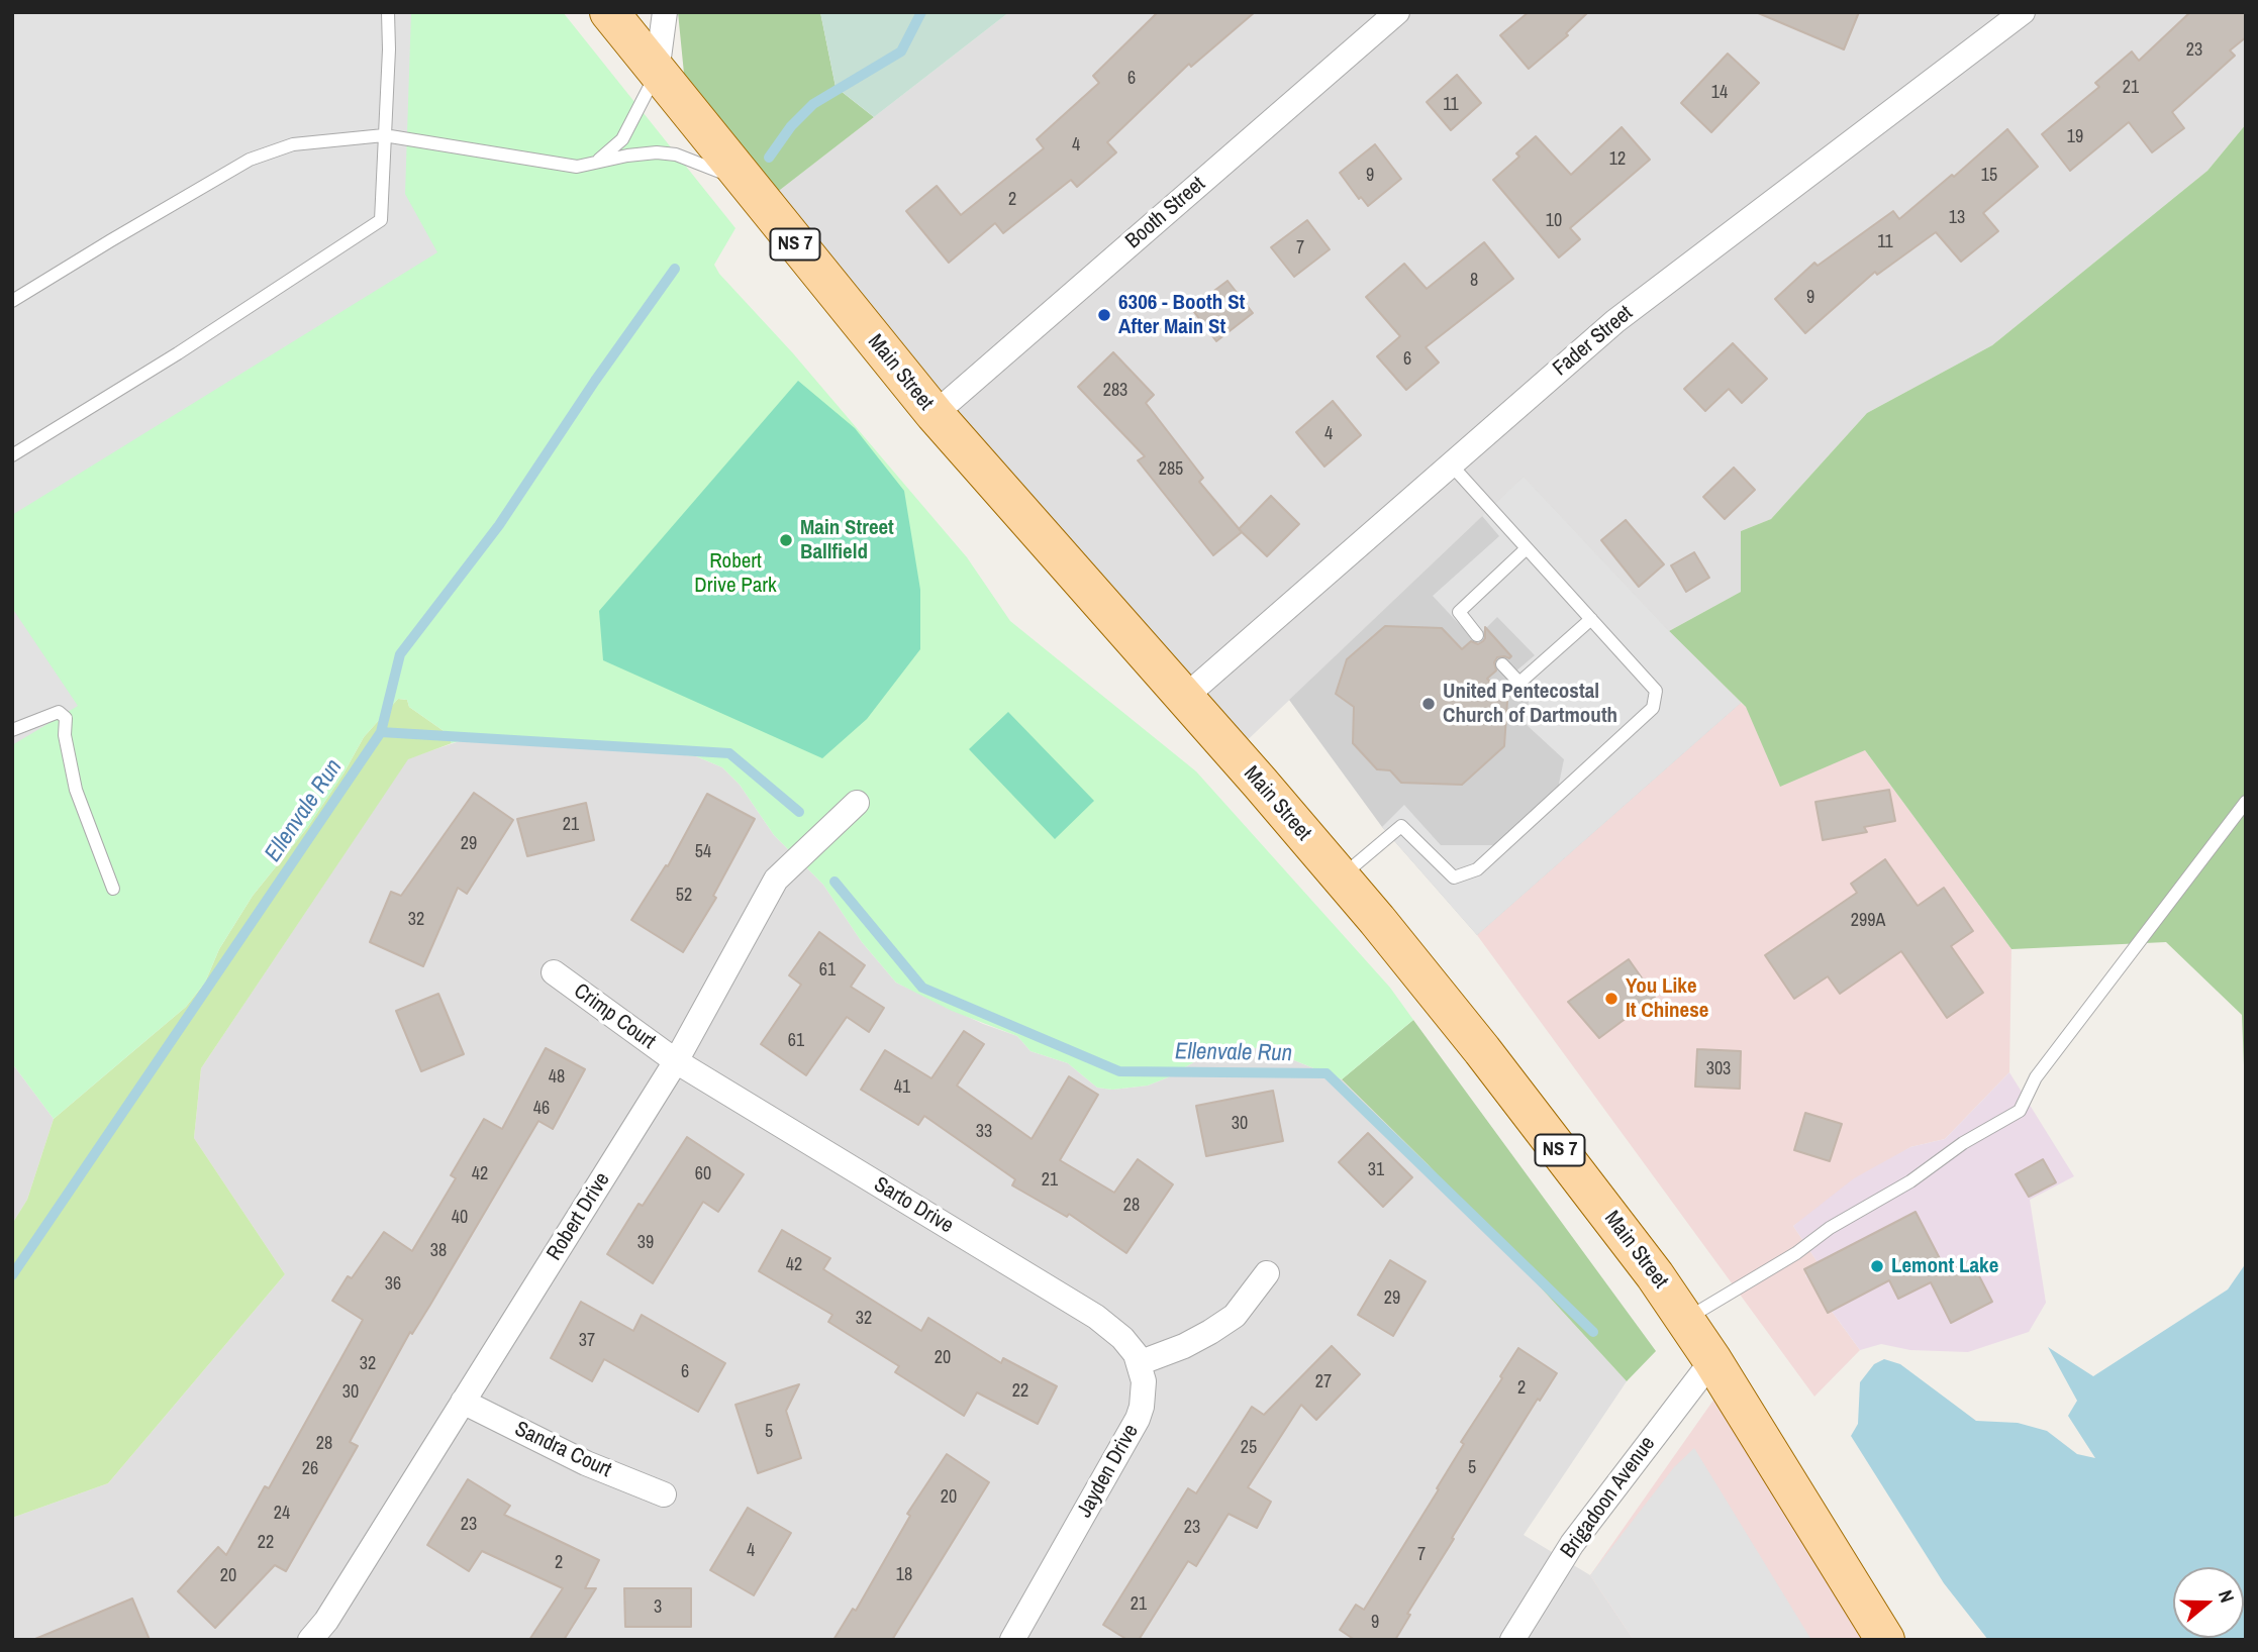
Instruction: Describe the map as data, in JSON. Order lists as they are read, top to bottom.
{
  "streets": {
    "main road": ["NS 7", "Main Street"],
    "street": [
      "Booth Street",
      "Fader Street",
      "Crimp Court",
      "Sarto Drive",
      "Robert Drive",
      "Sandra Court",
      "Jayden Drive",
      "Brigadoon Avenue"
    ]
  },
  "crossings": [
    ["Booth Street", "Main Street"],
    ["Fader Street", "Main Street"],
    ["Main Street", "Brigadoon Avenue"],
    ["Crimp Court", "Sarto Drive"],
    ["Crimp Court", "Robert Drive"],
    ["Sarto Drive", "Robert Drive"],
    ["Sarto Drive", "Jayden Drive"],
    ["Robert Drive", "Sandra Court"]
  ],
  "water": ["Ellenvale Run"],
  "parks": ["Robert Drive Park"],
  "places": [
    "6306 - Booth St After Main St",
    "Main Street Ballfield",
    "United Pentecostal Church of Dartmouth",
    "You Like It Chinese",
    "Lemont Lake"
  ],
  "house_numbers": [
    "23",
    "6",
    "21",
    "14",
    "11",
    "19",
    "4",
    "12",
    "9",
    "15",
    "2",
    "13",
    "10",
    "11",
    "7",
    "8",
    "9",
    "6",
    "283",
    "4",
    "285",
    "21",
    "29",
    "54",
    "52",
    "32",
    "299A",
    "61",
    "61",
    "303",
    "48",
    "41",
    "46",
    "30",
    "33",
    "31",
    "42",
    "60",
    "21",
    "28",
    "40",
    "39",
    "38",
    "42",
    "36",
    "29",
    "32",
    "37",
    "20",
    "32",
    "6",
    "27",
    "2",
    "22",
    "30",
    "5",
    "28",
    "25",
    "5",
    "26",
    "20",
    "24",
    "23",
    "23",
    "22",
    "4",
    "7",
    "2",
    "18",
    "20",
    "21",
    "3",
    "9"
  ],
  "north": "right"
}
